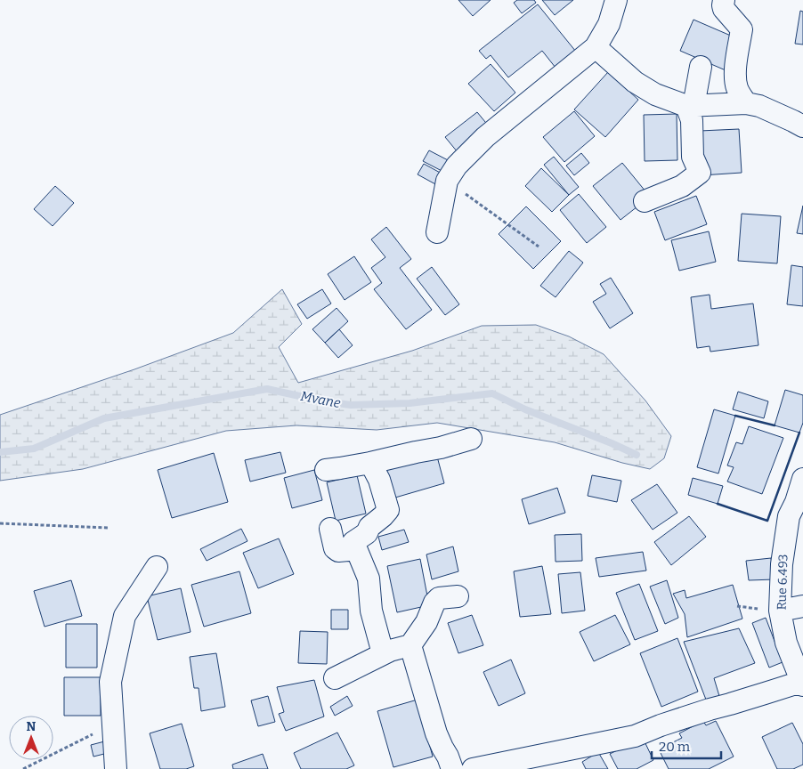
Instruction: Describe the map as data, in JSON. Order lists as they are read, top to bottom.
{
  "streets": {
    "street": ["Rue 6.493"]
  },
  "water": ["Mvane"],
  "scale_bar": "20 m",
  "north": "top"
}
